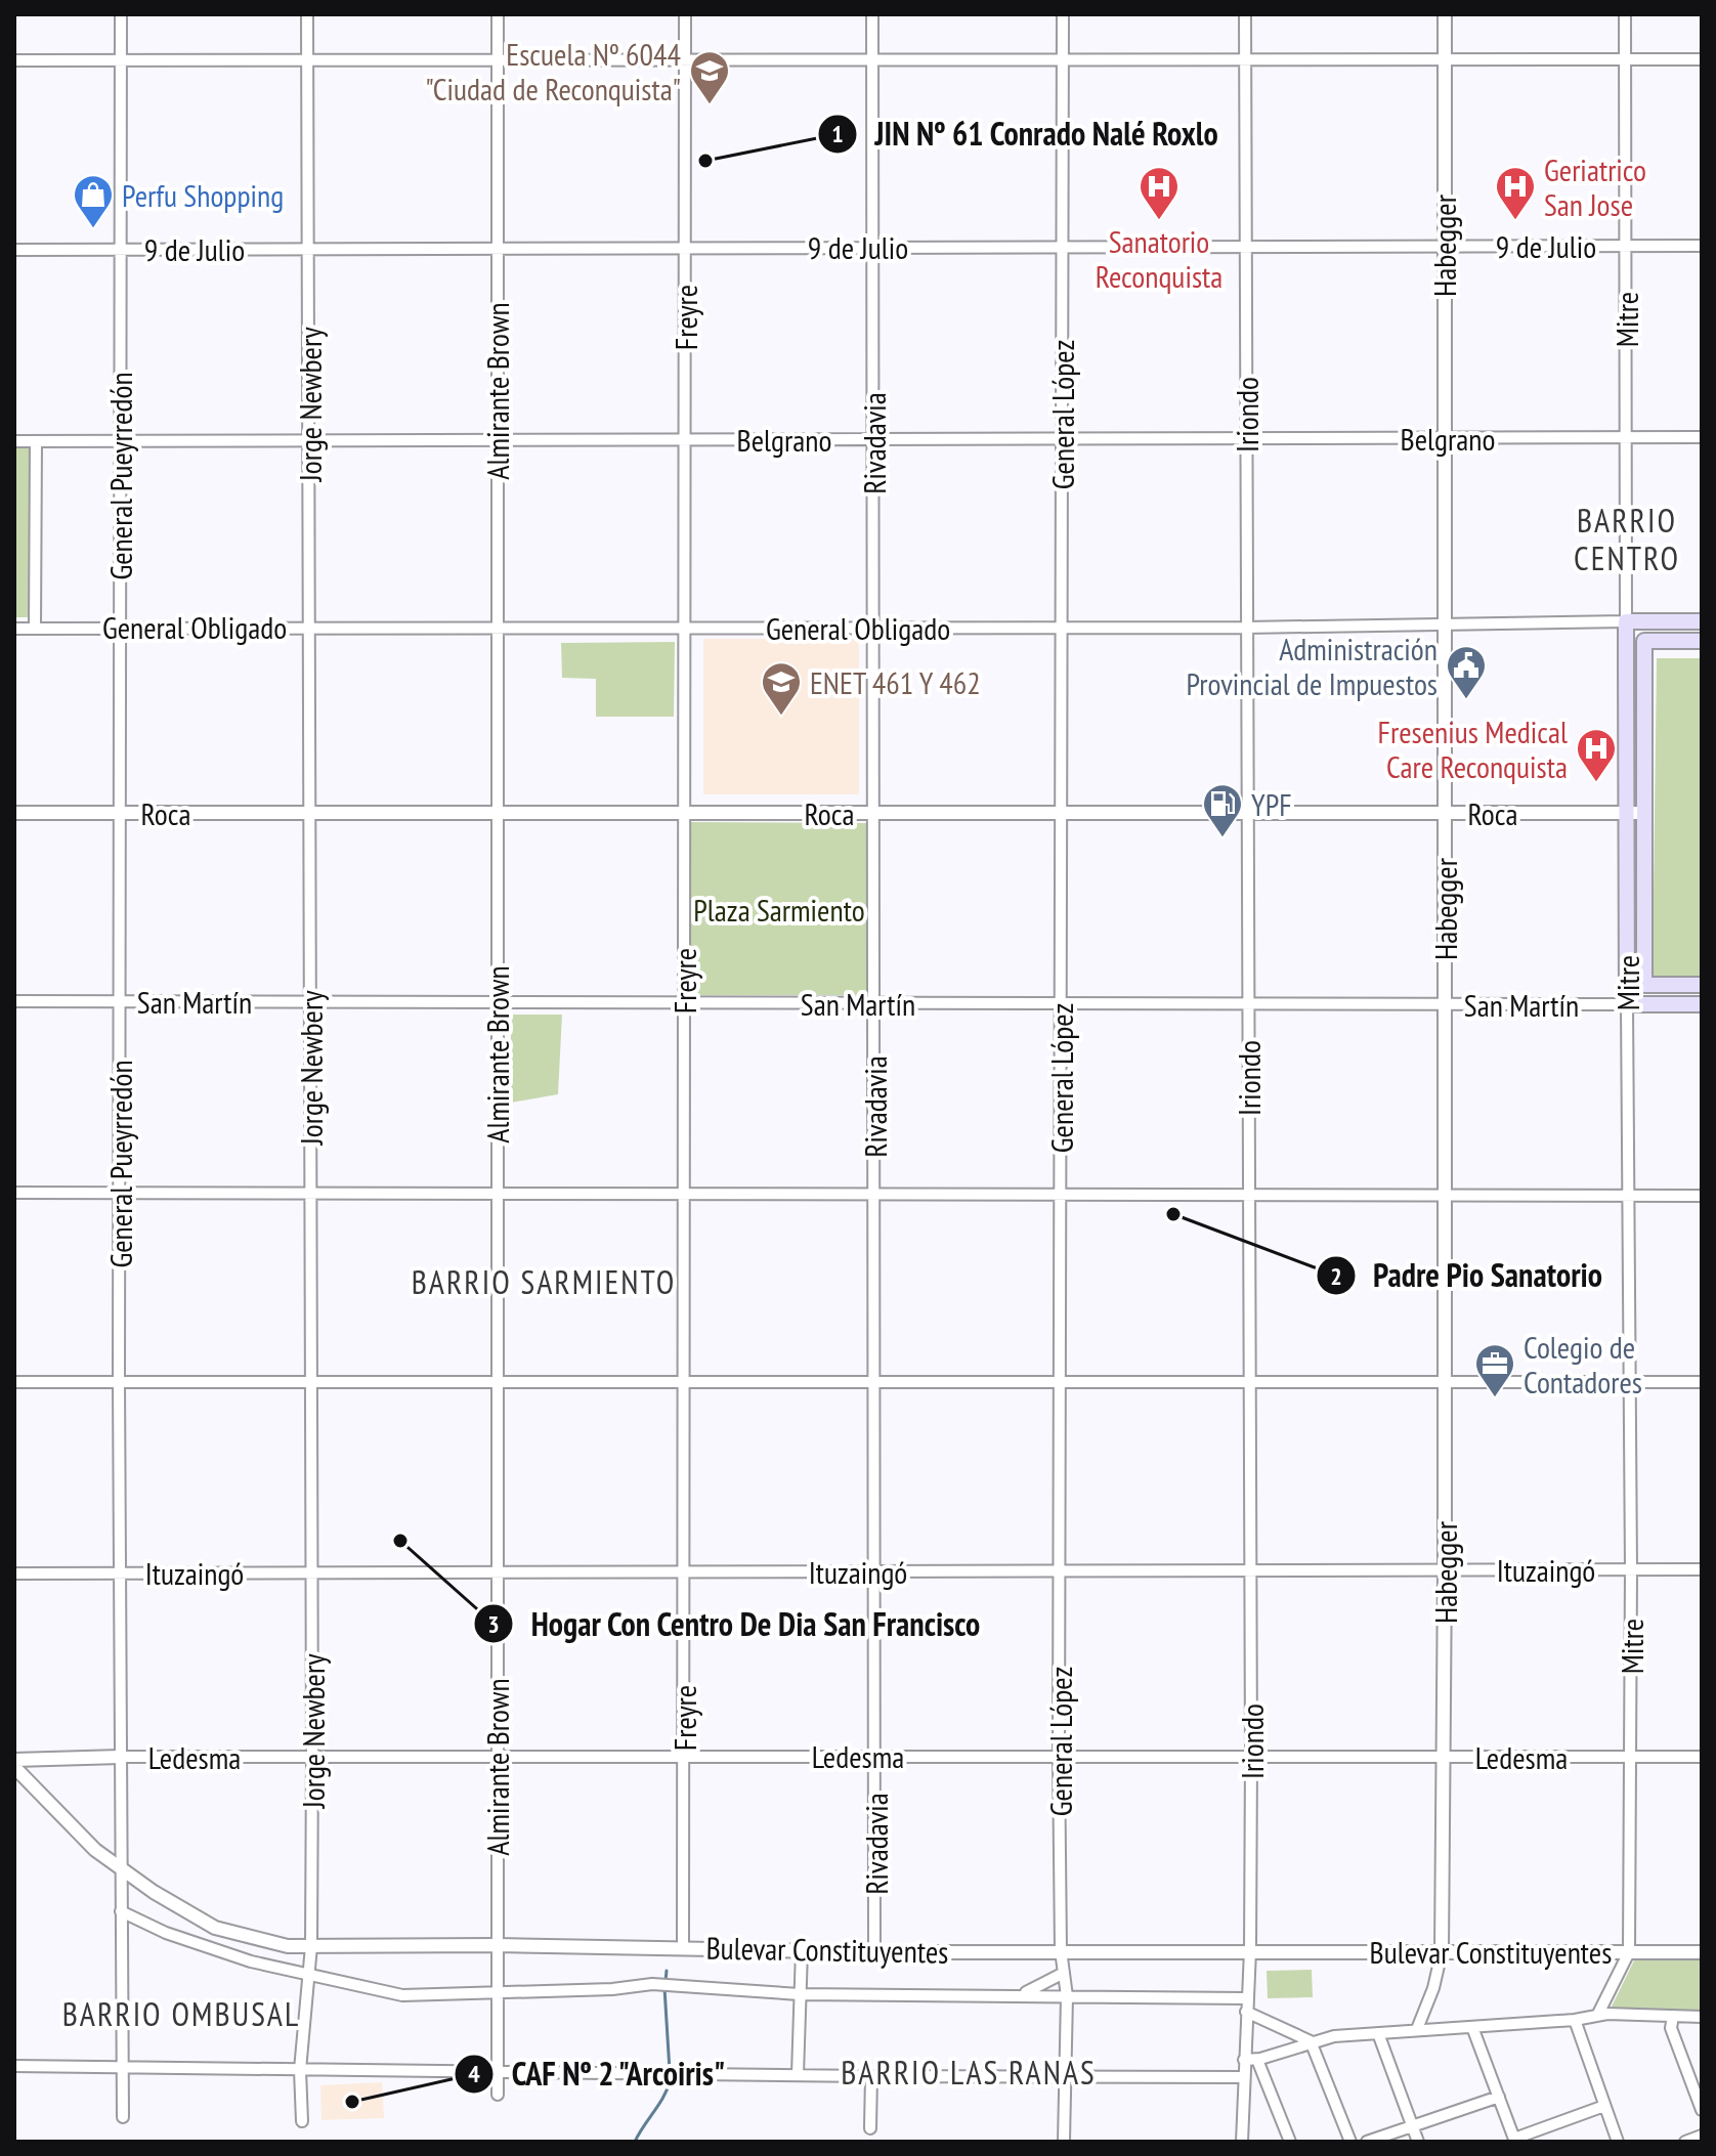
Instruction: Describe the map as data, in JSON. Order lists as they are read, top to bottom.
{
  "streets": {
    "main road": ["Mitre", "General Obligado", "San Martín"],
    "street": [
      "Habegger",
      "9 de Julio",
      "Freyre",
      "Almirante Brown",
      "Jorge Newbery",
      "General López",
      "Iriondo",
      "Belgrano",
      "Rivadavia",
      "General Pueyrredón",
      "Roca",
      "Ituzaingó",
      "Ledesma",
      "Bulevar Constituyentes"
    ]
  },
  "crossings": [
    ["Habegger", "9 de Julio"],
    ["Habegger", "Belgrano"],
    ["Habegger", "General Obligado"],
    ["Habegger", "Roca"],
    ["Habegger", "San Martín"],
    ["Habegger", "Ituzaingó"],
    ["Habegger", "Ledesma"],
    ["Habegger", "Bulevar Constituyentes"],
    ["9 de Julio", "Freyre"],
    ["9 de Julio", "Mitre"],
    ["9 de Julio", "Almirante Brown"],
    ["9 de Julio", "Jorge Newbery"],
    ["9 de Julio", "General López"],
    ["9 de Julio", "Iriondo"],
    ["9 de Julio", "Rivadavia"],
    ["9 de Julio", "General Pueyrredón"],
    ["Freyre", "Belgrano"],
    ["Freyre", "General Obligado"],
    ["Freyre", "Roca"],
    ["Freyre", "San Martín"],
    ["Freyre", "Ituzaingó"],
    ["Freyre", "Ledesma"],
    ["Freyre", "Bulevar Constituyentes"],
    ["Mitre", "Belgrano"],
    ["Mitre", "General Obligado"],
    ["Mitre", "Roca"],
    ["Mitre", "San Martín"],
    ["Mitre", "Ituzaingó"],
    ["Mitre", "Ledesma"],
    ["Mitre", "Bulevar Constituyentes"],
    ["Almirante Brown", "Belgrano"],
    ["Almirante Brown", "General Obligado"],
    ["Almirante Brown", "Roca"],
    ["Almirante Brown", "San Martín"],
    ["Almirante Brown", "Ituzaingó"],
    ["Almirante Brown", "Ledesma"],
    ["Almirante Brown", "Bulevar Constituyentes"],
    ["Jorge Newbery", "Belgrano"],
    ["Jorge Newbery", "General Obligado"],
    ["Jorge Newbery", "Roca"],
    ["Jorge Newbery", "San Martín"],
    ["Jorge Newbery", "Ituzaingó"],
    ["Jorge Newbery", "Ledesma"],
    ["Jorge Newbery", "Bulevar Constituyentes"],
    ["General López", "Belgrano"],
    ["General López", "General Obligado"],
    ["General López", "Roca"],
    ["General López", "San Martín"],
    ["General López", "Ituzaingó"],
    ["General López", "Ledesma"],
    ["General López", "Bulevar Constituyentes"],
    ["Iriondo", "Belgrano"],
    ["Iriondo", "General Obligado"],
    ["Iriondo", "Roca"],
    ["Iriondo", "San Martín"],
    ["Iriondo", "Ituzaingó"],
    ["Iriondo", "Ledesma"],
    ["Iriondo", "Bulevar Constituyentes"],
    ["Belgrano", "Rivadavia"],
    ["Belgrano", "General Pueyrredón"],
    ["Rivadavia", "General Obligado"],
    ["Rivadavia", "Roca"],
    ["Rivadavia", "San Martín"],
    ["Rivadavia", "Ituzaingó"],
    ["Rivadavia", "Ledesma"],
    ["Rivadavia", "Bulevar Constituyentes"],
    ["General Pueyrredón", "General Obligado"],
    ["General Pueyrredón", "Roca"],
    ["General Pueyrredón", "San Martín"],
    ["General Pueyrredón", "Ituzaingó"],
    ["General Pueyrredón", "Ledesma"],
    ["General Pueyrredón", "Bulevar Constituyentes"]
  ],
  "districts": [
    "BARRIO CENTRO",
    "BARRIO SARMIENTO",
    "BARRIO OMBUSAL",
    "BARRIO LAS RANAS"
  ],
  "parks": ["Plaza Sarmiento"],
  "places": {
    "school or university": ["Escuela Nº 6044 \"Ciudad de Reconquista\"", "ENET 461 Y 462"],
    "other": [
      "JIN Nº 61 Conrado Nalé Roxlo",
      "Padre Pio Sanatorio",
      "Hogar Con Centro De Dia San Francisco",
      "CAF Nº 2 \"Arcoiris\""
    ],
    "hospital": ["Sanatorio Reconquista", "Geriatrico San Jose", "Fresenius Medical Care Reconquista"],
    "shop": ["Perfu Shopping"],
    "public building": ["Administración Provincial de Impuestos"],
    "fuel station": ["YPF"],
    "office": ["Colegio de Contadores"]
  }
}
